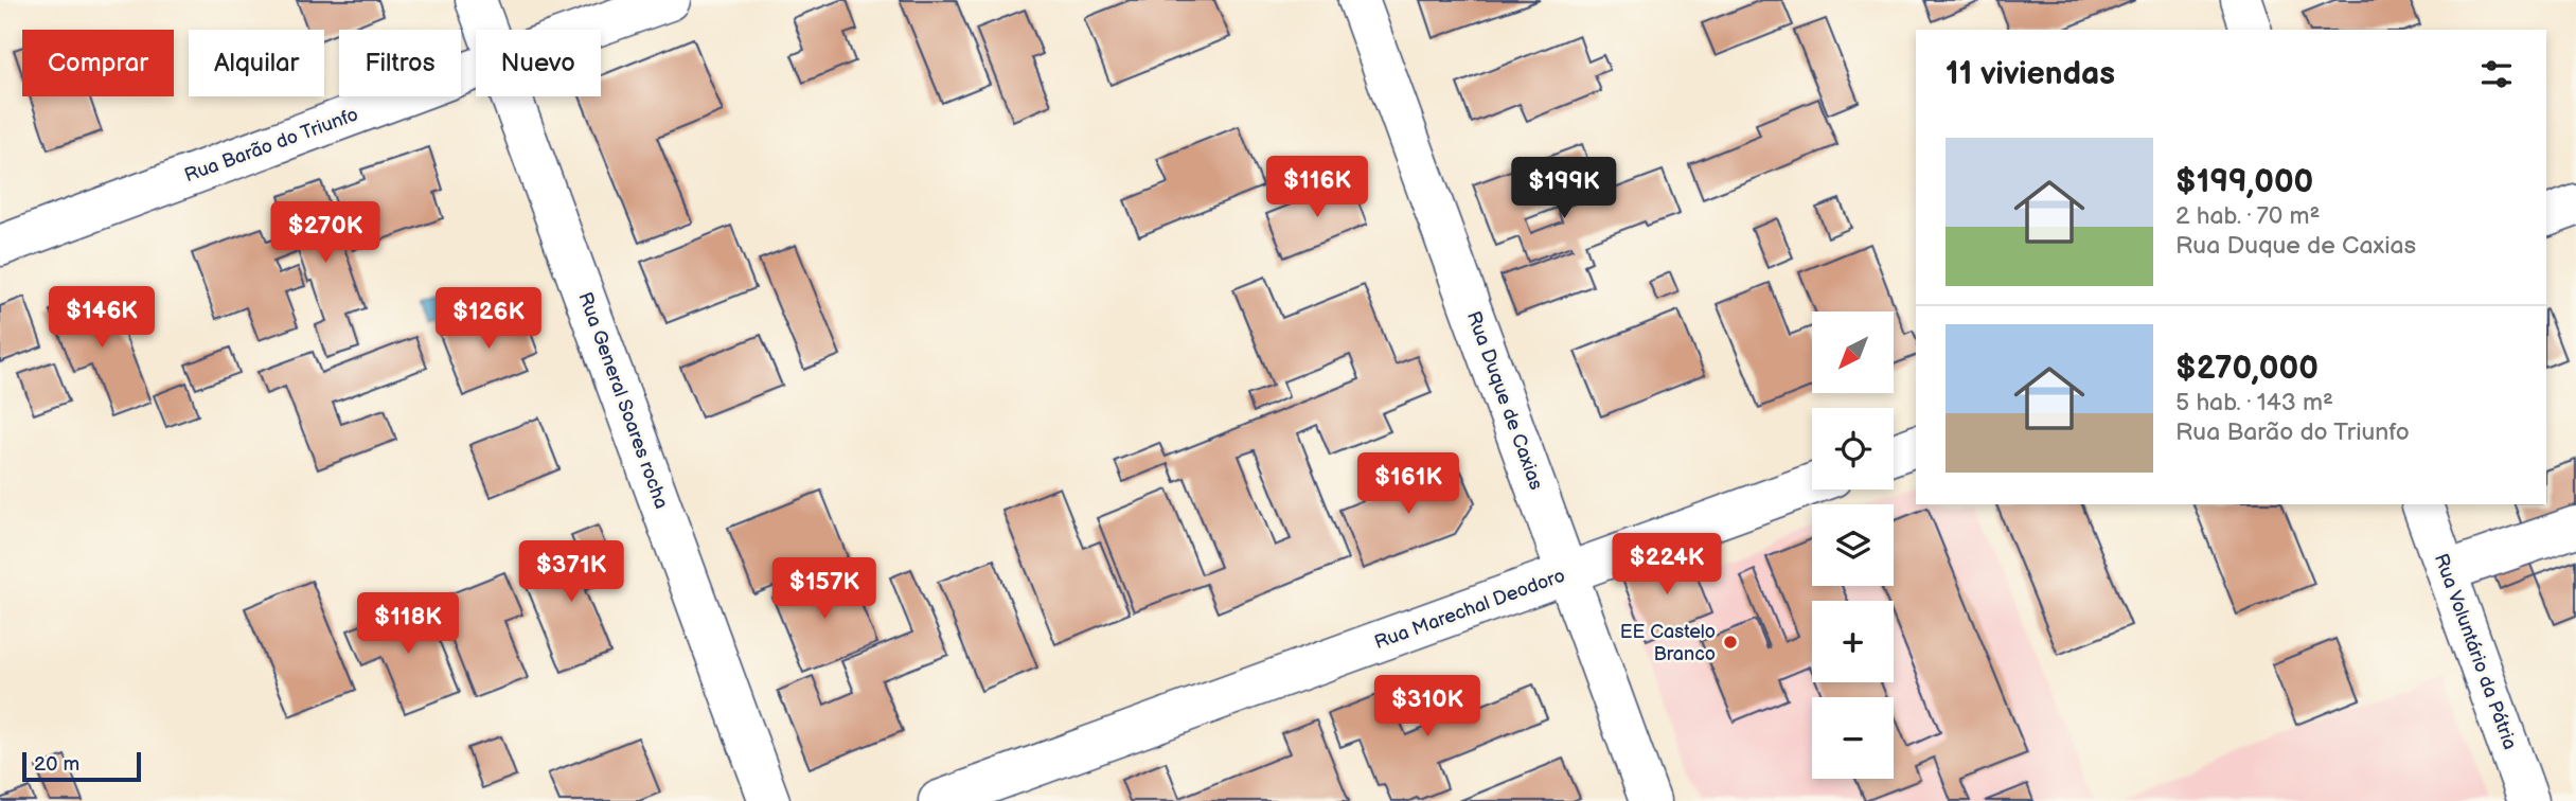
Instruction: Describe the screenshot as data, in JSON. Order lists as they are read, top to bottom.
{
  "streets": {
    "street": [
      "Rua Barão do Triunfo",
      "Rua General Soares rocha",
      "Rua Duque de Caxias",
      "Rua Marechal Deodoro",
      "Rua Voluntário da Pátria"
    ]
  },
  "crossings": [
    ["Rua Duque de Caxias", "Rua Marechal Deodoro"]
  ],
  "places": ["EE Castelo Branco"],
  "scale_bar": "20 m",
  "north": "bottom left",
  "page": {
    "chip": [
      "Comprar",
      "Alquilar",
      "Filtros",
      "Nuevo"
    ],
    "heading": "11 viviendas",
    "list": [
      {
        "name": "$199,000",
        "note": "2 hab. · 70 m² · Rua Duque de Caxias"
      },
      {
        "name": "$270,000",
        "note": "5 hab. · 143 m² · Rua Barão do Triunfo"
      }
    ],
    "price": [
      "$116K",
      "$199K",
      "$270K",
      "$146K",
      "$126K",
      "$161K",
      "$224K",
      "$371K",
      "$157K",
      "$118K",
      "$310K"
    ],
    "map_buttons": ["+", "−"],
    "scale": "20 m"
  }
}
